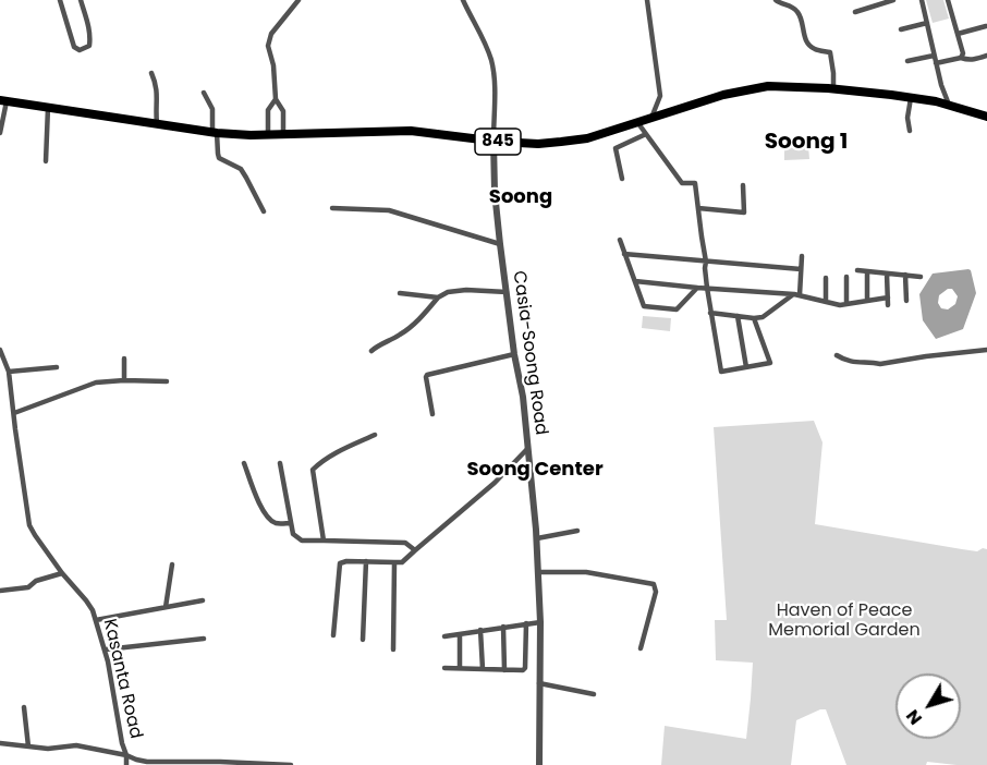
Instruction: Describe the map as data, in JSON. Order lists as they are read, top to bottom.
{
  "streets": {
    "main road": ["845"],
    "street": ["Casia-Soong Road", "Kasanta Road"]
  },
  "crossings": [
    ["845", "Casia-Soong Road"]
  ],
  "districts": ["Soong 1", "Soong", "Soong Center"],
  "parks": ["Haven of Peace Memorial Garden"],
  "north": "bottom left"
}
